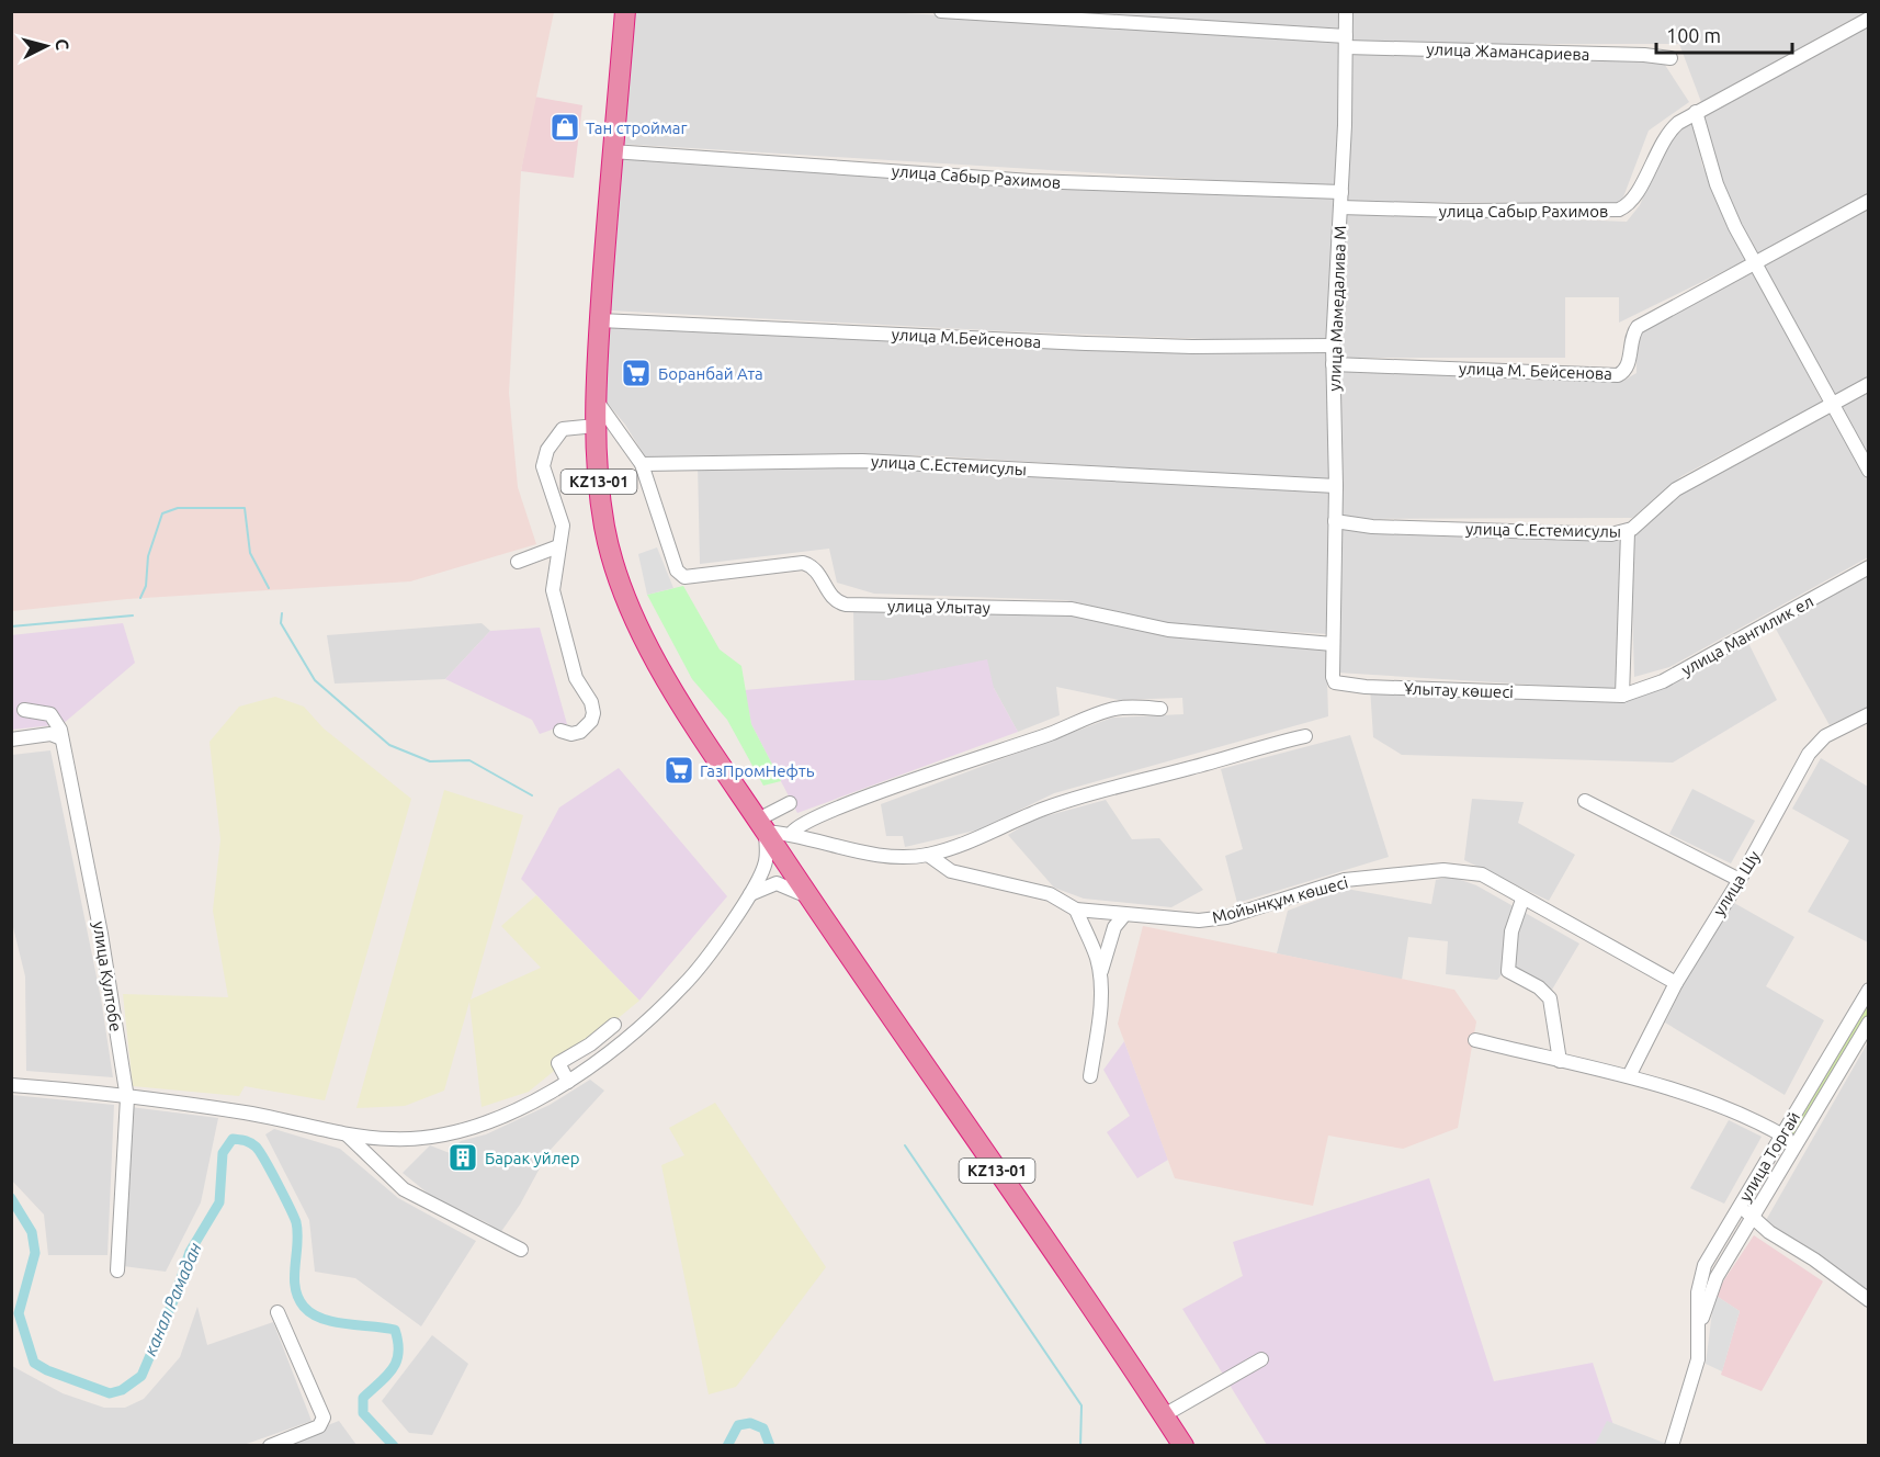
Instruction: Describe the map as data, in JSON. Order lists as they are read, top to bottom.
{
  "streets": {
    "highway": ["KZ13-01"],
    "street": [
      "улица Жамансариева",
      "улица Сабыр Рахимов",
      "улица Мамедалива М",
      "улица М.Бейсенова",
      "улица М. Бейсенова",
      "улица С.Естемисулы",
      "улица Улытау",
      "улица Мангилик ел",
      "Ұлытау көшесі",
      "улица Шу",
      "Мойынқұм көшесі",
      "улица Култобе",
      "улица Торгай"
    ]
  },
  "crossings": [
    ["улица Жамансариева", "улица Мамедалива М"],
    ["улица Сабыр Рахимов", "улица Мамедалива М"],
    ["улица Сабыр Рахимов", "KZ13-01"],
    ["улица Мамедалива М", "улица М.Бейсенова"],
    ["улица Мамедалива М", "улица М. Бейсенова"],
    ["улица Мамедалива М", "улица С.Естемисулы"],
    ["улица Мамедалива М", "улица Улытау"],
    ["улица Мамедалива М", "Ұлытау көшесі"],
    ["улица М.Бейсенова", "KZ13-01"],
    ["улица С.Естемисулы", "улица Улытау"],
    ["KZ13-01", "Мойынқұм көшесі"],
    ["улица Улытау", "Ұлытау көшесі"],
    ["улица Мангилик ел", "Ұлытау көшесі"],
    ["улица Шу", "Мойынқұм көшесі"]
  ],
  "water": ["канал Рамадан"],
  "places": {
    "shop": ["Тан строймаг"],
    "supermarket": ["Боранбай Ата", "ГазПромНефть"],
    "building": ["Барак уйлер"]
  },
  "scale_bar": "100 m",
  "north": "right"
}
